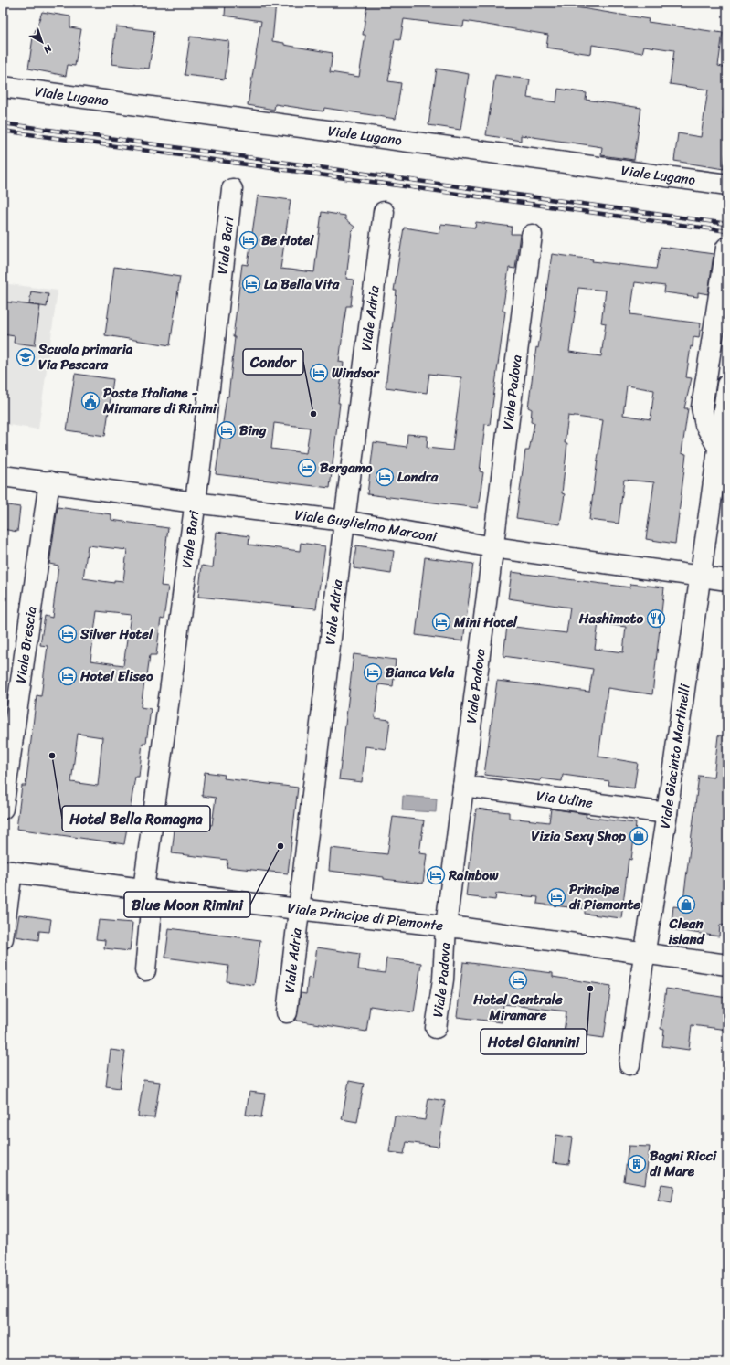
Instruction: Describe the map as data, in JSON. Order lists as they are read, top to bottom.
{
  "streets": {
    "street": [
      "Viale Lugano",
      "Viale Bari",
      "Viale Adria",
      "Viale Padova",
      "Viale Guglielmo Marconi",
      "Viale Brescia",
      "Viale Giacinto Martinelli",
      "Via Udine",
      "Viale Principe di Piemonte"
    ]
  },
  "crossings": [
    ["Viale Bari", "Viale Guglielmo Marconi"],
    ["Viale Bari", "Viale Principe di Piemonte"],
    ["Viale Adria", "Viale Guglielmo Marconi"],
    ["Viale Adria", "Viale Principe di Piemonte"],
    ["Viale Padova", "Viale Guglielmo Marconi"],
    ["Viale Padova", "Via Udine"],
    ["Viale Padova", "Viale Principe di Piemonte"],
    ["Viale Guglielmo Marconi", "Viale Brescia"],
    ["Viale Guglielmo Marconi", "Viale Giacinto Martinelli"],
    ["Viale Giacinto Martinelli", "Via Udine"],
    ["Viale Giacinto Martinelli", "Viale Principe di Piemonte"]
  ],
  "places": {
    "hotel": [
      "Be Hotel",
      "La Bella Vita",
      "Windsor",
      "Bing",
      "Bergamo",
      "Londra",
      "Mini Hotel",
      "Silver Hotel",
      "Bianca Vela",
      "Hotel Eliseo",
      "Rainbow",
      "Principe di Piemonte",
      "Hotel Centrale Miramare"
    ],
    "school or university": ["Scuola primaria Via Pescara"],
    "public building": ["Poste Italiane - Miramare di Rimini"],
    "other": [
      "Condor",
      "Hotel Bella Romagna",
      "Blue Moon Rimini",
      "Hotel Giannini"
    ],
    "restaurant": ["Hashimoto"],
    "shop": ["Vizia Sexy Shop", "Clean island"],
    "building": ["Bagni Ricci di Mare"]
  },
  "north": "bottom right"
}
